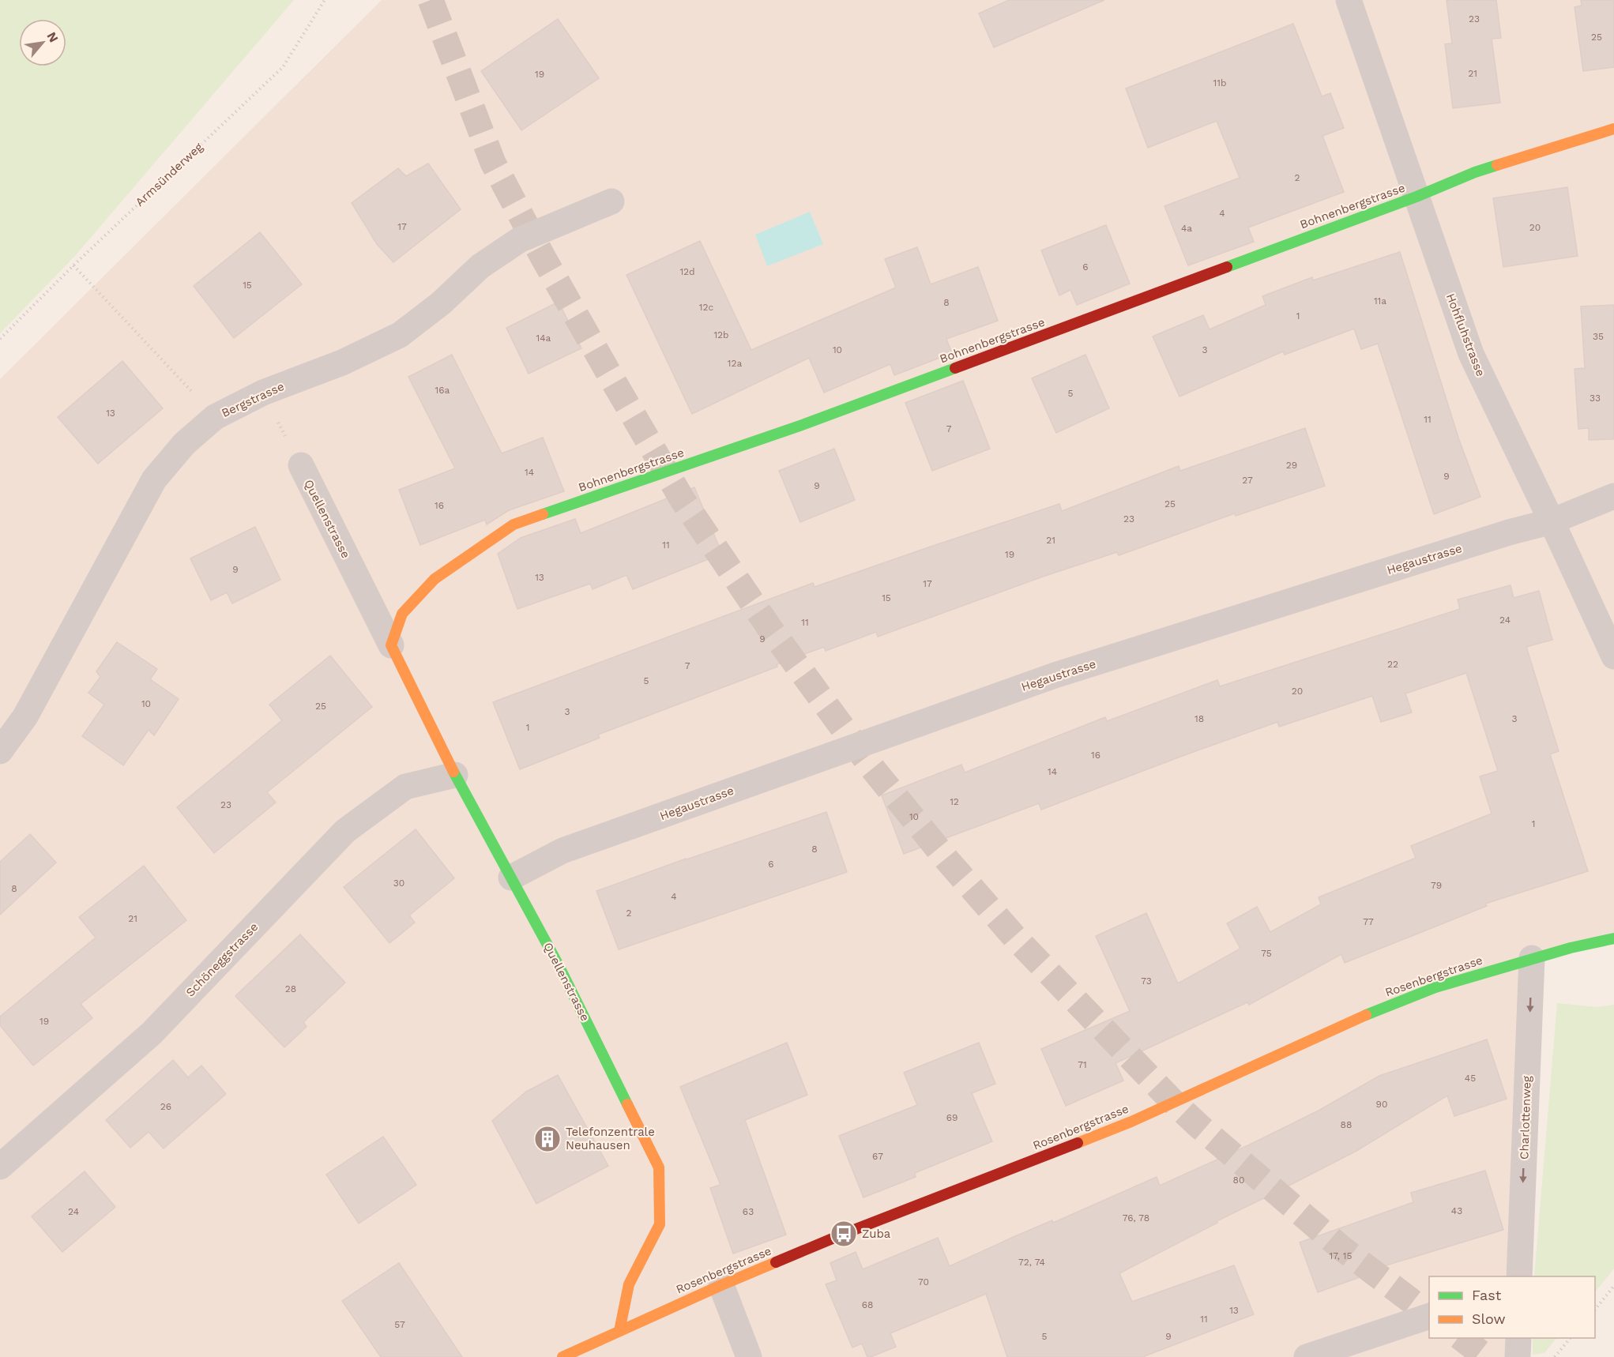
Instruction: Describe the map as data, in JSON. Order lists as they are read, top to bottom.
{
  "streets": {
    "street": [
      "Bohnenbergstrasse",
      "Hohfluhstrasse",
      "Bergstrasse",
      "Quellenstrasse",
      "Hegaustrasse",
      "Schöneggstrasse",
      "Rosenbergstrasse",
      "Charlottenweg"
    ],
    "path": ["Armsünderweg"]
  },
  "crossings": [
    ["Bohnenbergstrasse", "Hohfluhstrasse"],
    ["Bohnenbergstrasse", "Quellenstrasse"],
    ["Hohfluhstrasse", "Hegaustrasse"],
    ["Bergstrasse", "Quellenstrasse"],
    ["Quellenstrasse", "Hegaustrasse"],
    ["Quellenstrasse", "Schöneggstrasse"],
    ["Quellenstrasse", "Rosenbergstrasse"],
    ["Rosenbergstrasse", "Charlottenweg"]
  ],
  "one_way": ["Charlottenweg"],
  "places": {
    "building": ["Telefonzentrale Neuhausen"],
    "bus stop": ["Zuba"]
  },
  "house_numbers": [
    "23",
    "25",
    "21",
    "19",
    "11b",
    "2",
    "4",
    "17",
    "20",
    "4a",
    "6",
    "12d",
    "15",
    "11a",
    "8",
    "12c",
    "1",
    "12b",
    "35",
    "14a",
    "10",
    "3",
    "12a",
    "16a",
    "5",
    "33",
    "13",
    "11",
    "7",
    "29",
    "14",
    "9",
    "27",
    "9",
    "25",
    "16",
    "23",
    "21",
    "11",
    "19",
    "9",
    "13",
    "17",
    "15",
    "24",
    "11",
    "9",
    "22",
    "7",
    "5",
    "20",
    "10",
    "25",
    "3",
    "18",
    "3",
    "1",
    "16",
    "14",
    "12",
    "23",
    "10",
    "1",
    "8",
    "6",
    "30",
    "79",
    "8",
    "4",
    "2",
    "21",
    "77",
    "75",
    "73",
    "28",
    "19",
    "71",
    "45",
    "90",
    "26",
    "69",
    "88",
    "67",
    "80",
    "43",
    "24",
    "63",
    "76, 78",
    "17, 15",
    "72, 74",
    "70",
    "68",
    "13",
    "11",
    "57",
    "5",
    "9"
  ],
  "legend": ["Fast", "Slow"],
  "north": "top right"
}
